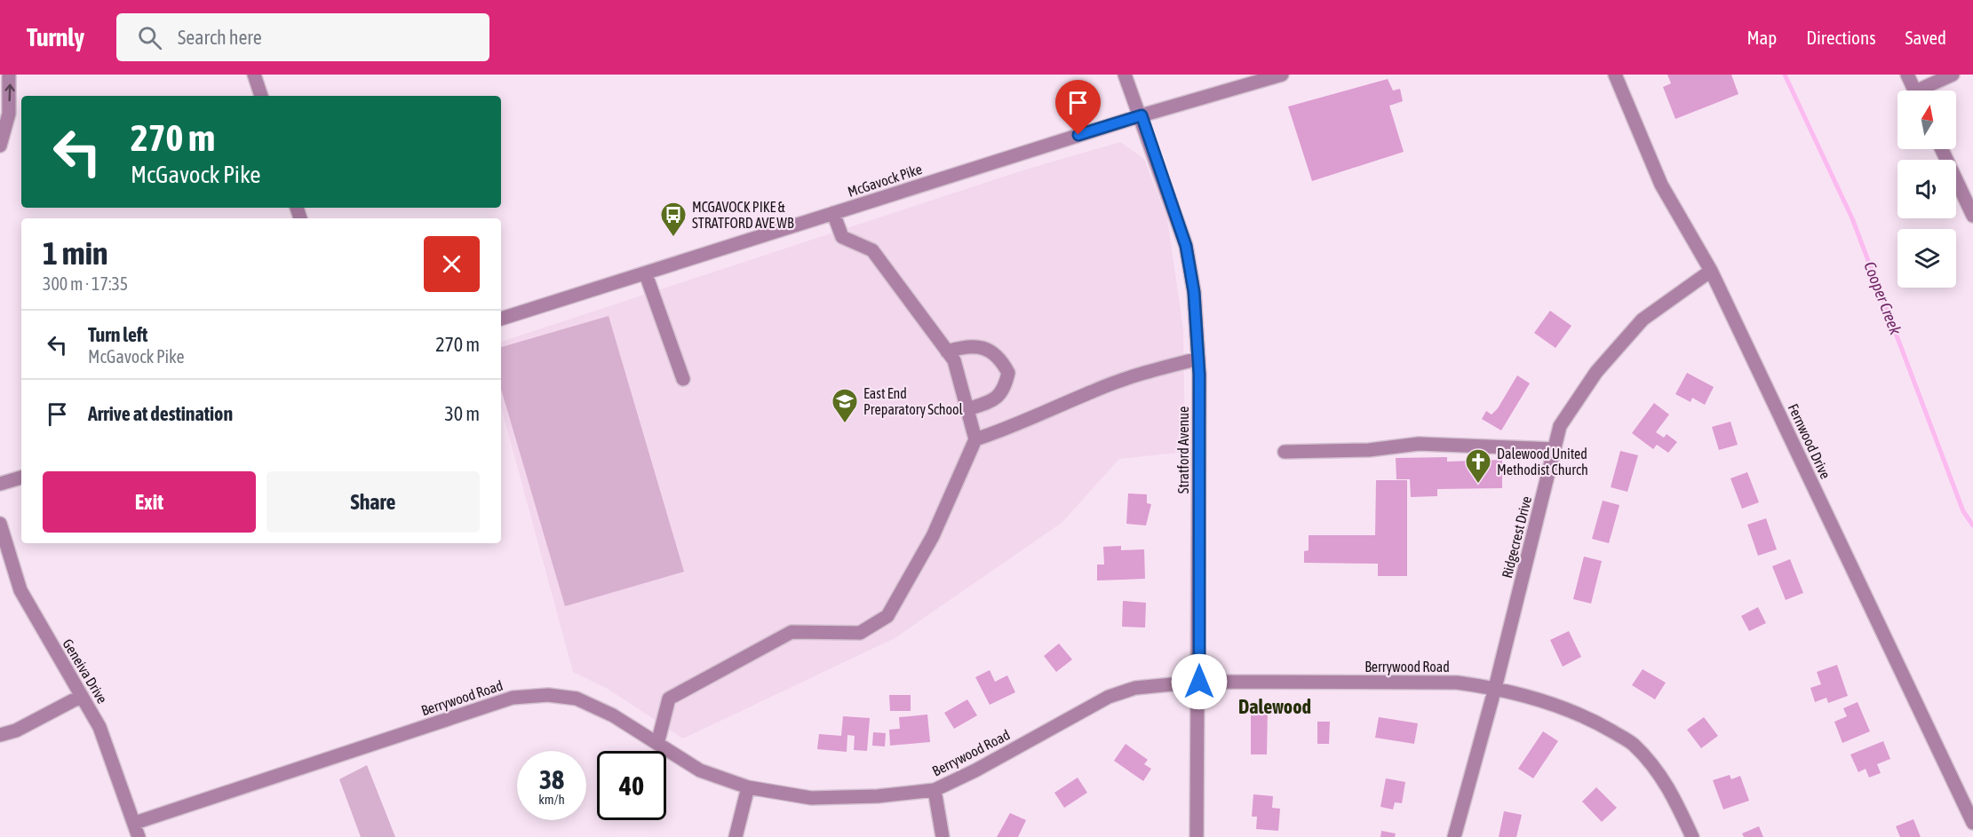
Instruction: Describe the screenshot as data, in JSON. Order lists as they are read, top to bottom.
{
  "streets": {
    "street": [
      "McGavock Pike",
      "Fernwood Drive",
      "Stratford Avenue",
      "Ridgecrest Drive",
      "Berrywood Road",
      "Geneiva Drive"
    ]
  },
  "crossings": [
    ["McGavock Pike", "Stratford Avenue"],
    ["Fernwood Drive", "Ridgecrest Drive"],
    ["Stratford Avenue", "Berrywood Road"],
    ["Ridgecrest Drive", "Berrywood Road"],
    ["Berrywood Road", "Geneiva Drive"]
  ],
  "districts": ["Dalewood"],
  "water": ["Cooper Creek"],
  "places": {
    "bus stop": ["MCGAVOCK PIKE & STRATFORD AVE WB"],
    "school or university": ["East End Preparatory School"],
    "church": ["Dalewood United Methodist Church"]
  },
  "north": "top",
  "page": {
    "header": "Turnly",
    "search": "Search here",
    "nav": ["Map", "Directions", "Saved"],
    "turn": ["270 m", "McGavock Pike"],
    "heading": ["1 min", "300 m · 17:35"],
    "list": [
      {
        "name": "Turn left",
        "note": "McGavock Pike",
        "value": "270 m"
      },
      {
        "name": "Arrive at destination",
        "value": "30 m"
      }
    ],
    "buttons": ["Exit", "Share"],
    "speed": "38 km/h",
    "limit": "40"
  }
}
